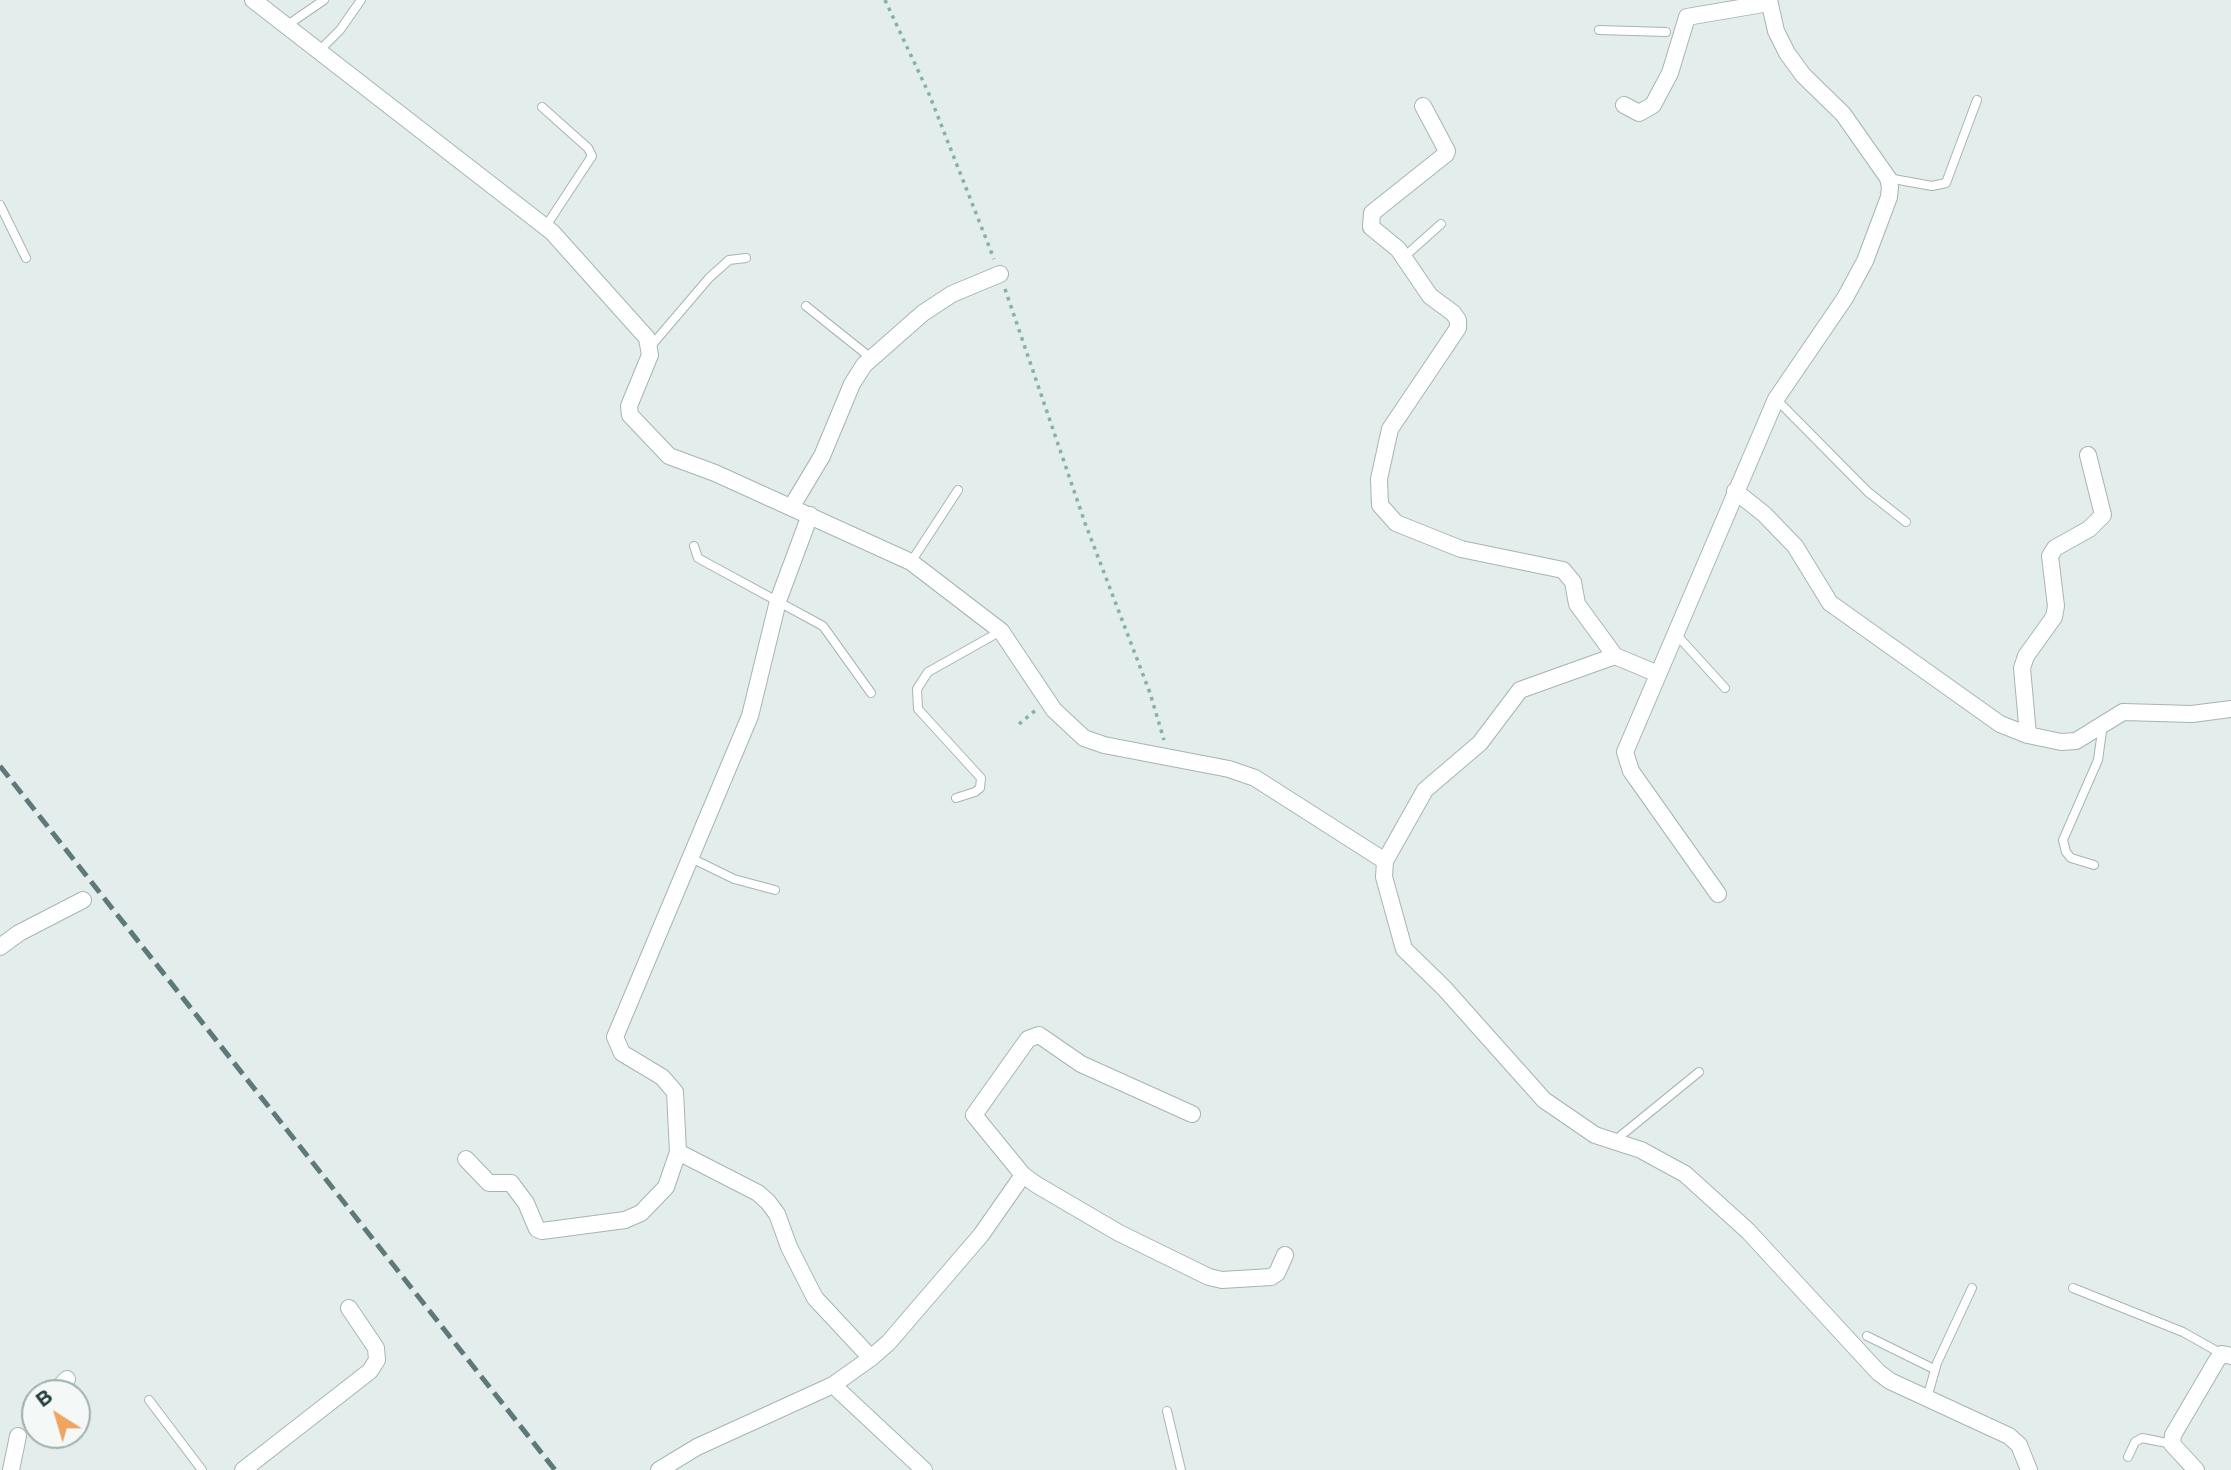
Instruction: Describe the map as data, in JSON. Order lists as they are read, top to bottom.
{
  "north": "top left"
}
